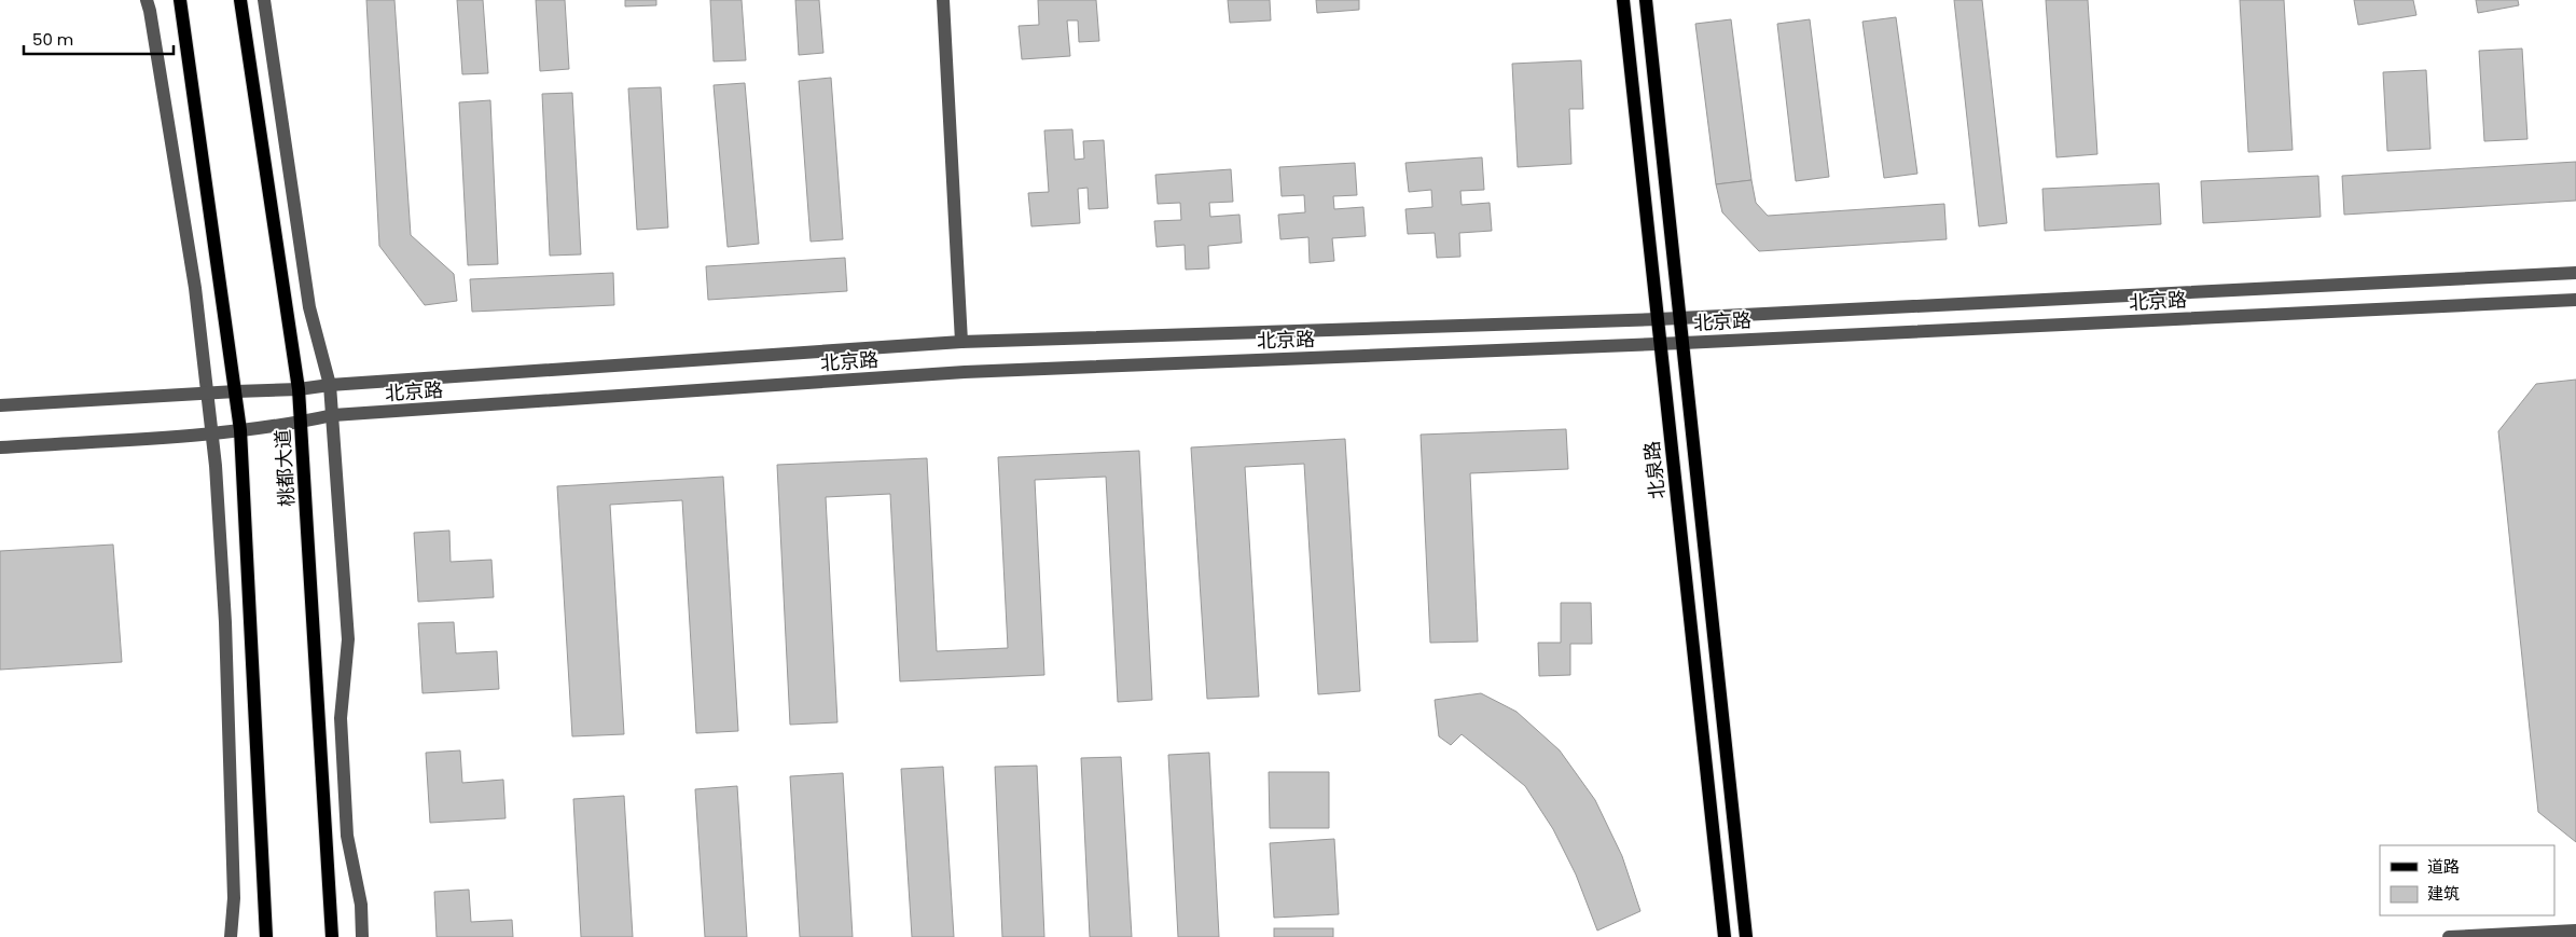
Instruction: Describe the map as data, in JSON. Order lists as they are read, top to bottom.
{
  "streets": {
    "main road": ["桃都大道", "北泉路"],
    "street": ["北京路"]
  },
  "crossings": [
    ["北京路", "桃都大道"],
    ["北京路", "北泉路"]
  ],
  "legend": ["道路", "建筑"],
  "scale_bar": "50 m"
}
